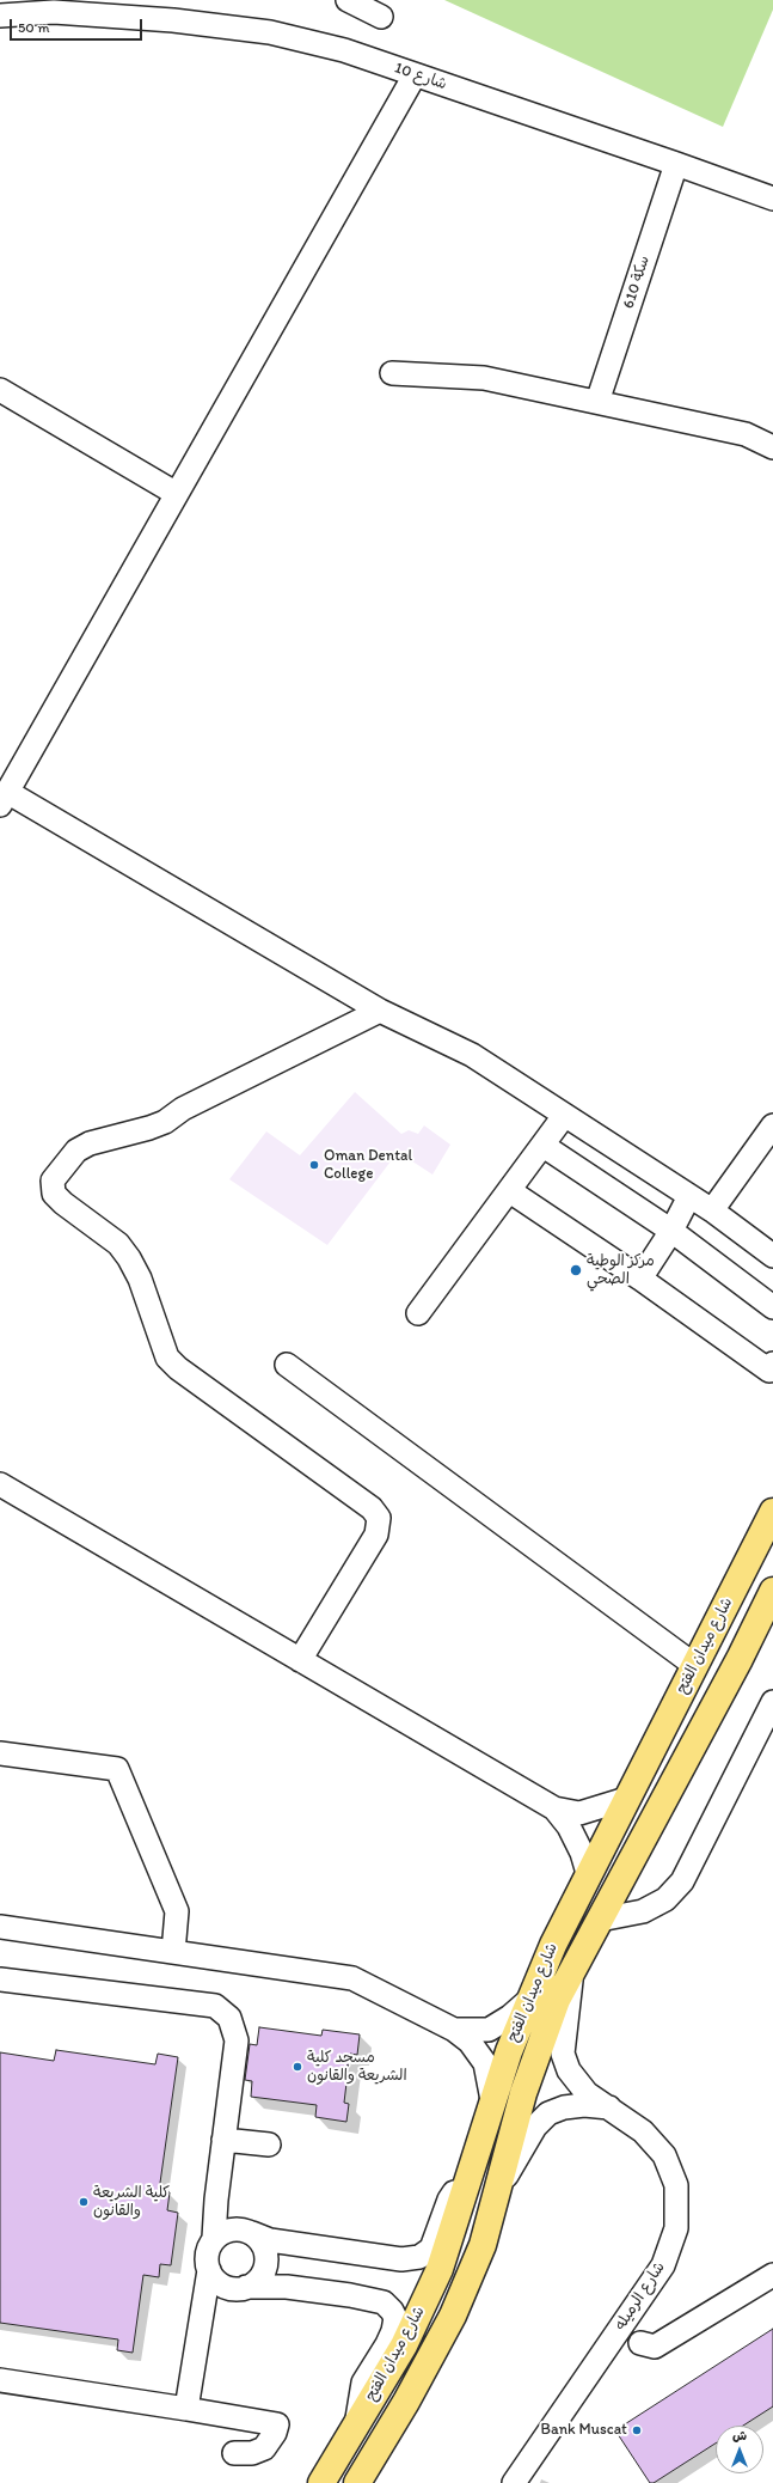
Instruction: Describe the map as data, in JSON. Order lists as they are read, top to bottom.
{
  "streets": {
    "main road": ["شارع ميدان الفتح"],
    "street": ["شارع 10", "سكة 610", "شارع الرميله"]
  },
  "crossings": [
    ["شارع 10", "سكة 610"],
    ["شارع ميدان الفتح", "شارع الرميله"]
  ],
  "places": [
    "Oman Dental College",
    "مركز الوطية الصحي",
    "مسجد كلية الشريعة والقانون",
    "كلية الشريعة والقانون",
    "Bank Muscat"
  ],
  "scale_bar": "50 m",
  "north": "top"
}
